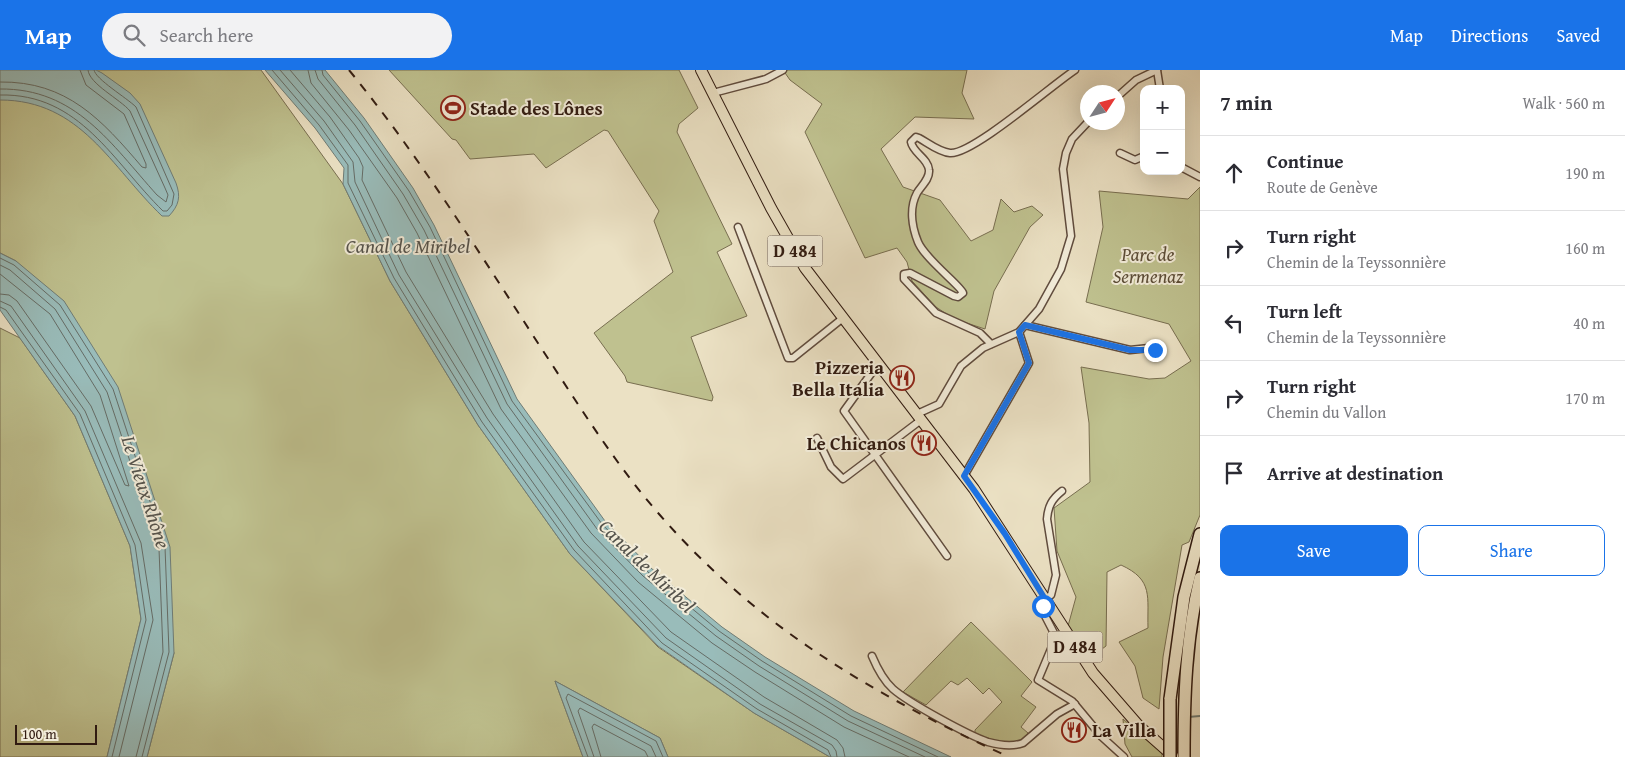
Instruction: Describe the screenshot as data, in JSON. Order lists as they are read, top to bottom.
{
  "streets": {
    "main road": ["D 484"]
  },
  "water": ["Canal de Miribel", "Le Vieux Rhône"],
  "parks": ["Parc de Sermenaz"],
  "places": {
    "sports": ["Stade des Lônes"],
    "restaurant": ["Pizzeria Bella Italia", "Le Chicanos", "La Villa"]
  },
  "scale_bar": "100 m",
  "north": "top right",
  "page": {
    "header": "Map",
    "search": "Search here",
    "nav": ["Map", "Directions", "Saved"],
    "heading": ["7 min", "Walk · 560 m"],
    "map_buttons": ["+", "−"],
    "list": [
      ["Continue", "Route de Genève", "190 m"],
      ["Turn right", "Chemin de la Teyssonnière", "160 m"],
      ["Turn left", "Chemin de la Teyssonnière", "40 m"],
      ["Turn right", "Chemin du Vallon", "170 m"],
      "Arrive at destination"
    ],
    "buttons": ["Save", "Share"],
    "scale": "100 m"
  }
}
